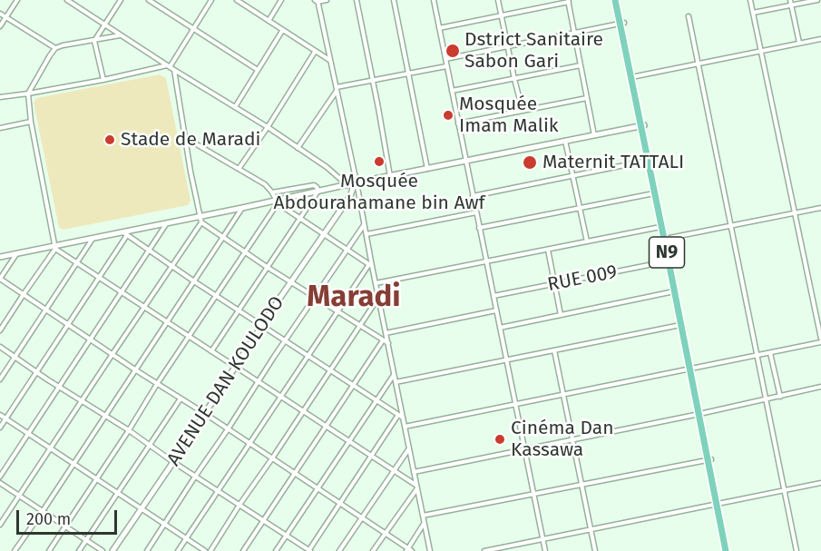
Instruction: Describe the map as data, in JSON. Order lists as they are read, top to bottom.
{
  "streets": {
    "highway": ["N9"],
    "street": ["RUE 009", "AVENUE DAN KOULODO"]
  },
  "crossings": [
    ["N9", "RUE 009"]
  ],
  "districts": ["Maradi"],
  "places": [
    "Dstrict Sanitaire Sabon Gari",
    "Mosquée Imam Malik",
    "Stade de Maradi",
    "Mosquée Abdourahamane bin Awf",
    "Maternit TATTALI",
    "Cinéma Dan Kassawa"
  ],
  "scale_bar": "200 m"
}
